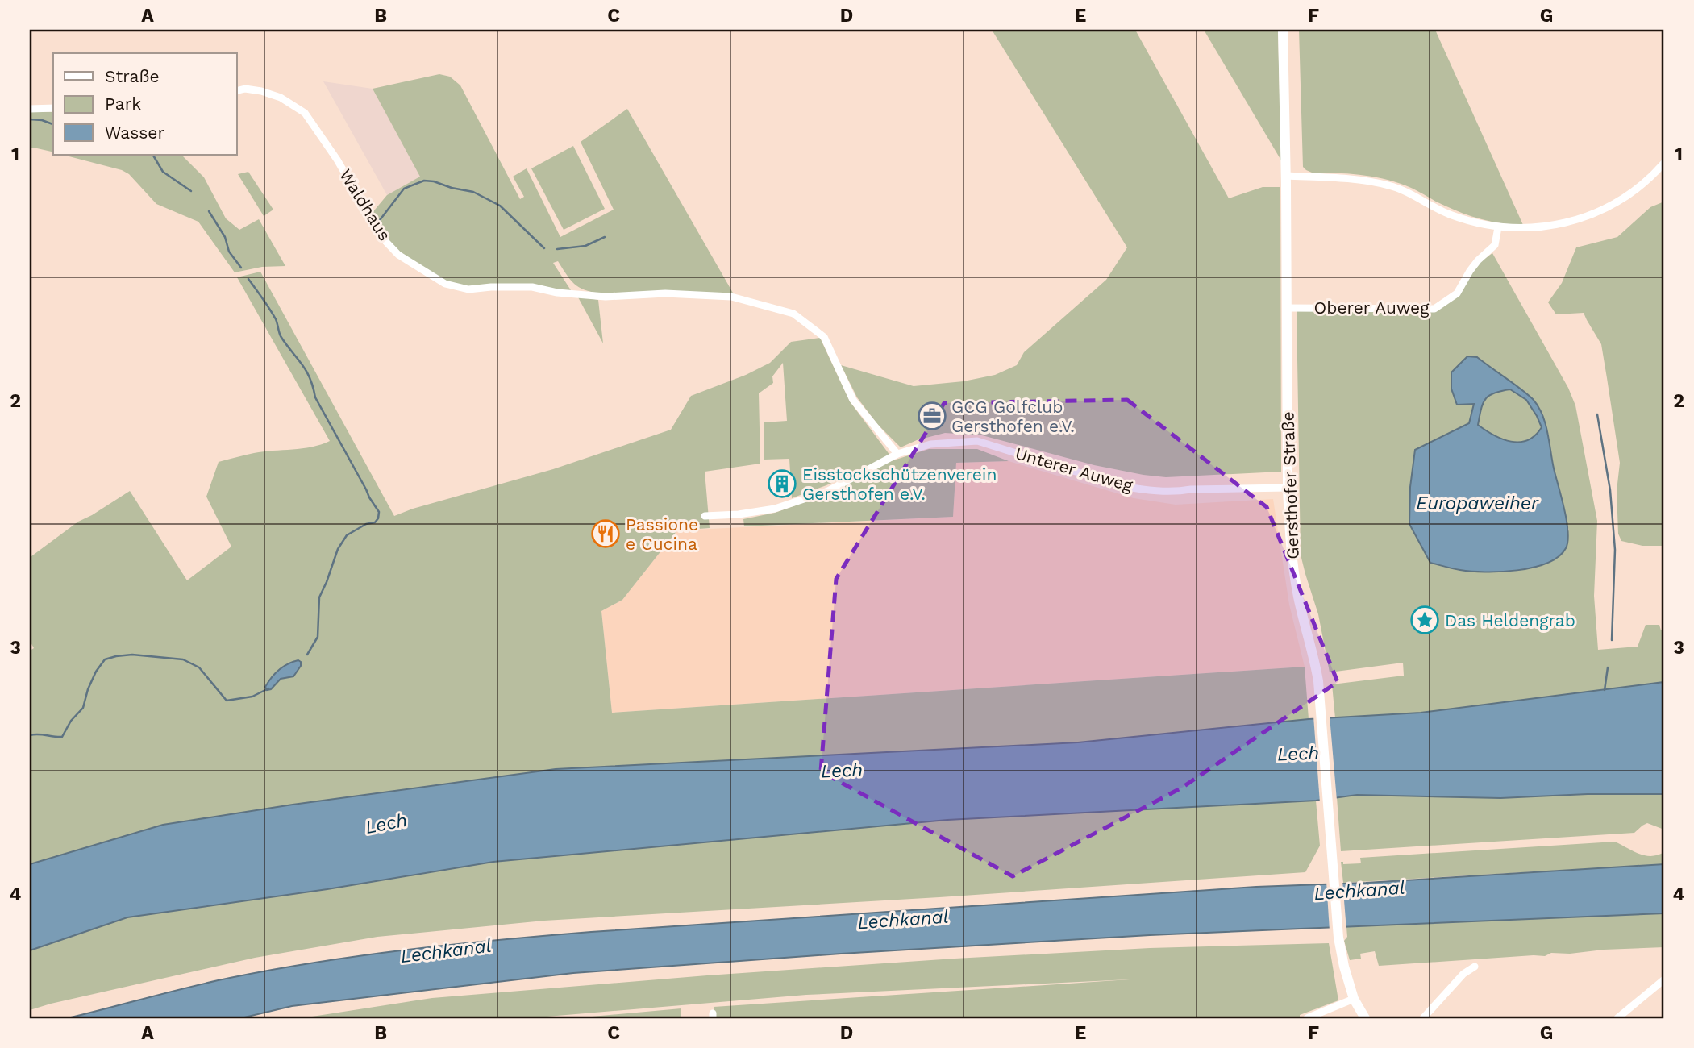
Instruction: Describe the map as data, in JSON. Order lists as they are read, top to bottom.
{
  "streets": {
    "main road": ["Gersthofer Straße"],
    "street": ["Waldhaus", "Oberer Auweg", "Unterer Auweg"]
  },
  "crossings": [
    ["Waldhaus", "Unterer Auweg"],
    ["Oberer Auweg", "Gersthofer Straße"],
    ["Unterer Auweg", "Gersthofer Straße"]
  ],
  "water": ["Europaweiher", "Lech", "Lechkanal"],
  "places": {
    "office": ["GCG Golfclub Gersthofen e.V."],
    "building": ["Eisstockschützenverein Gersthofen e.V."],
    "restaurant": ["Passione e Cucina"],
    "place": ["Das Heldengrab"]
  },
  "legend": ["Straße", "Park", "Wasser"],
  "grid": {
    "columns": [
      "A",
      "B",
      "C",
      "D",
      "E",
      "F",
      "G"
    ],
    "rows": [
      "1",
      "2",
      "3",
      "4"
    ]
  }
}
